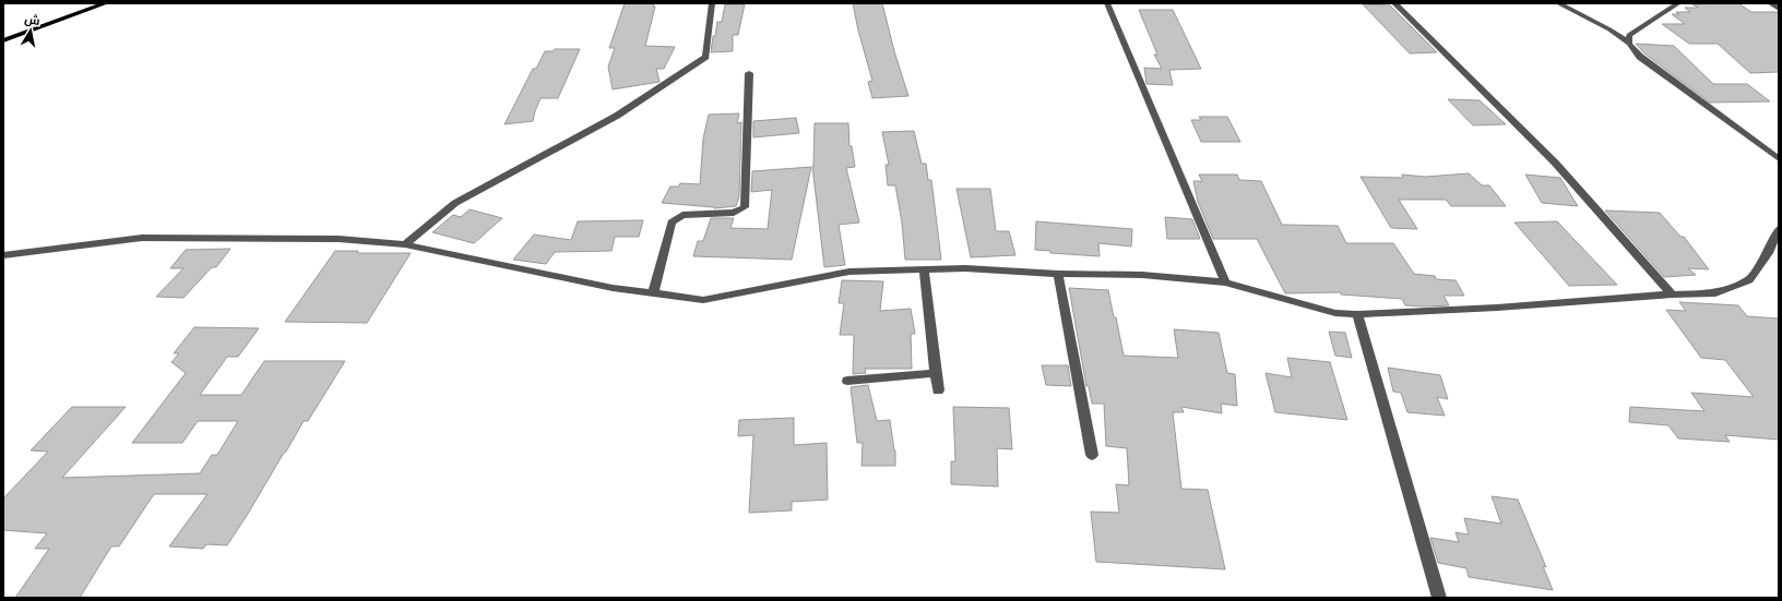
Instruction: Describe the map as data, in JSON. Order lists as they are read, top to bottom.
{
  "north": "top"
}
